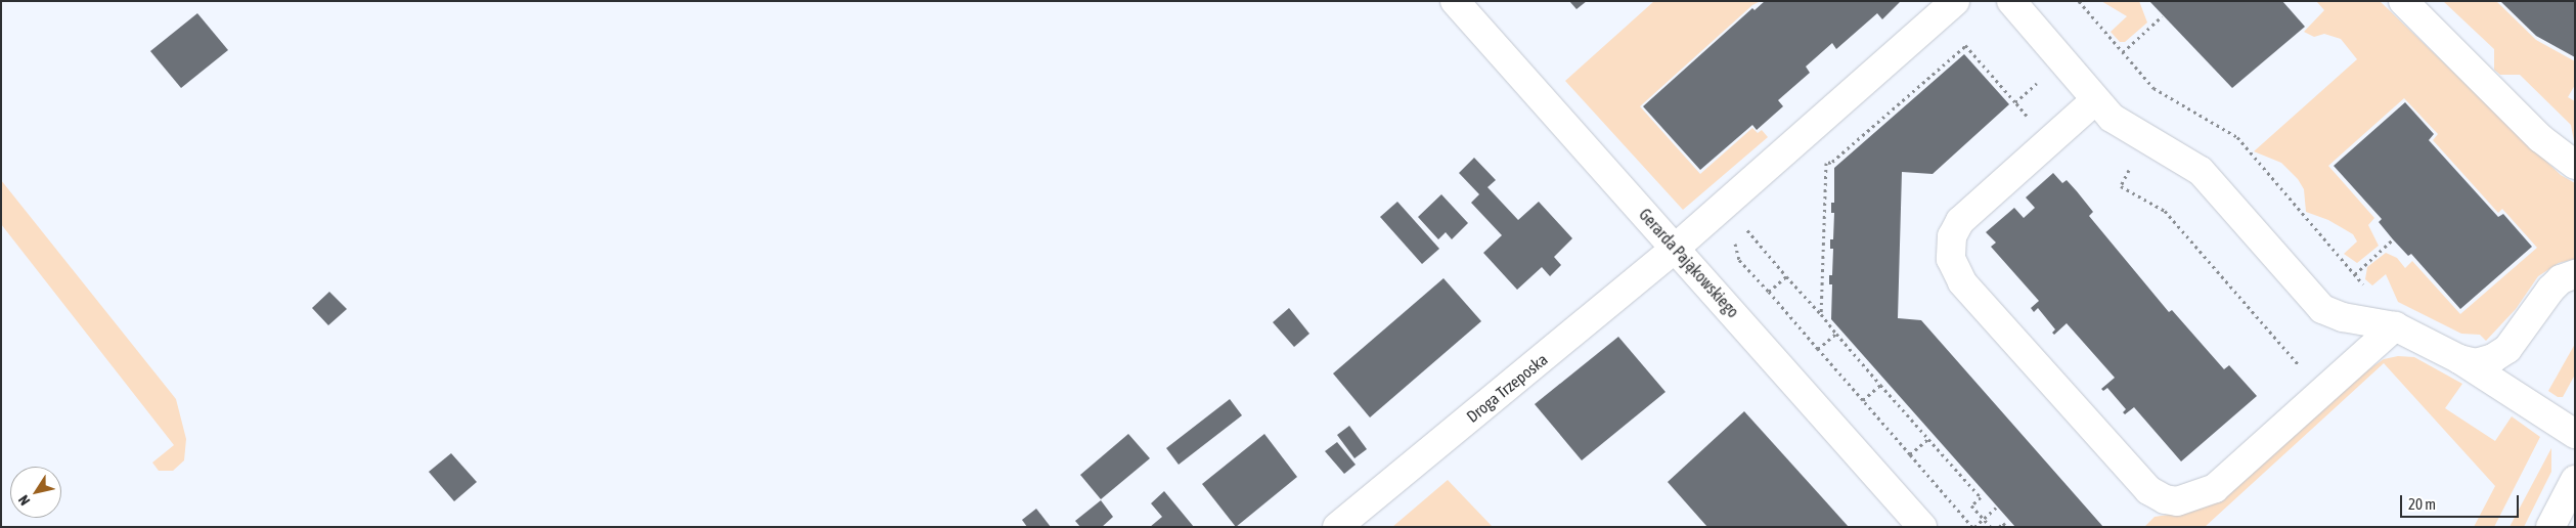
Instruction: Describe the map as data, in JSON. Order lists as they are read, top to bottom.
{
  "streets": {
    "street": ["Gerarda Pająkowskiego", "Droga Trzeposka"]
  },
  "crossings": [
    ["Gerarda Pająkowskiego", "Droga Trzeposka"]
  ],
  "scale_bar": "20 m",
  "north": "bottom left"
}
